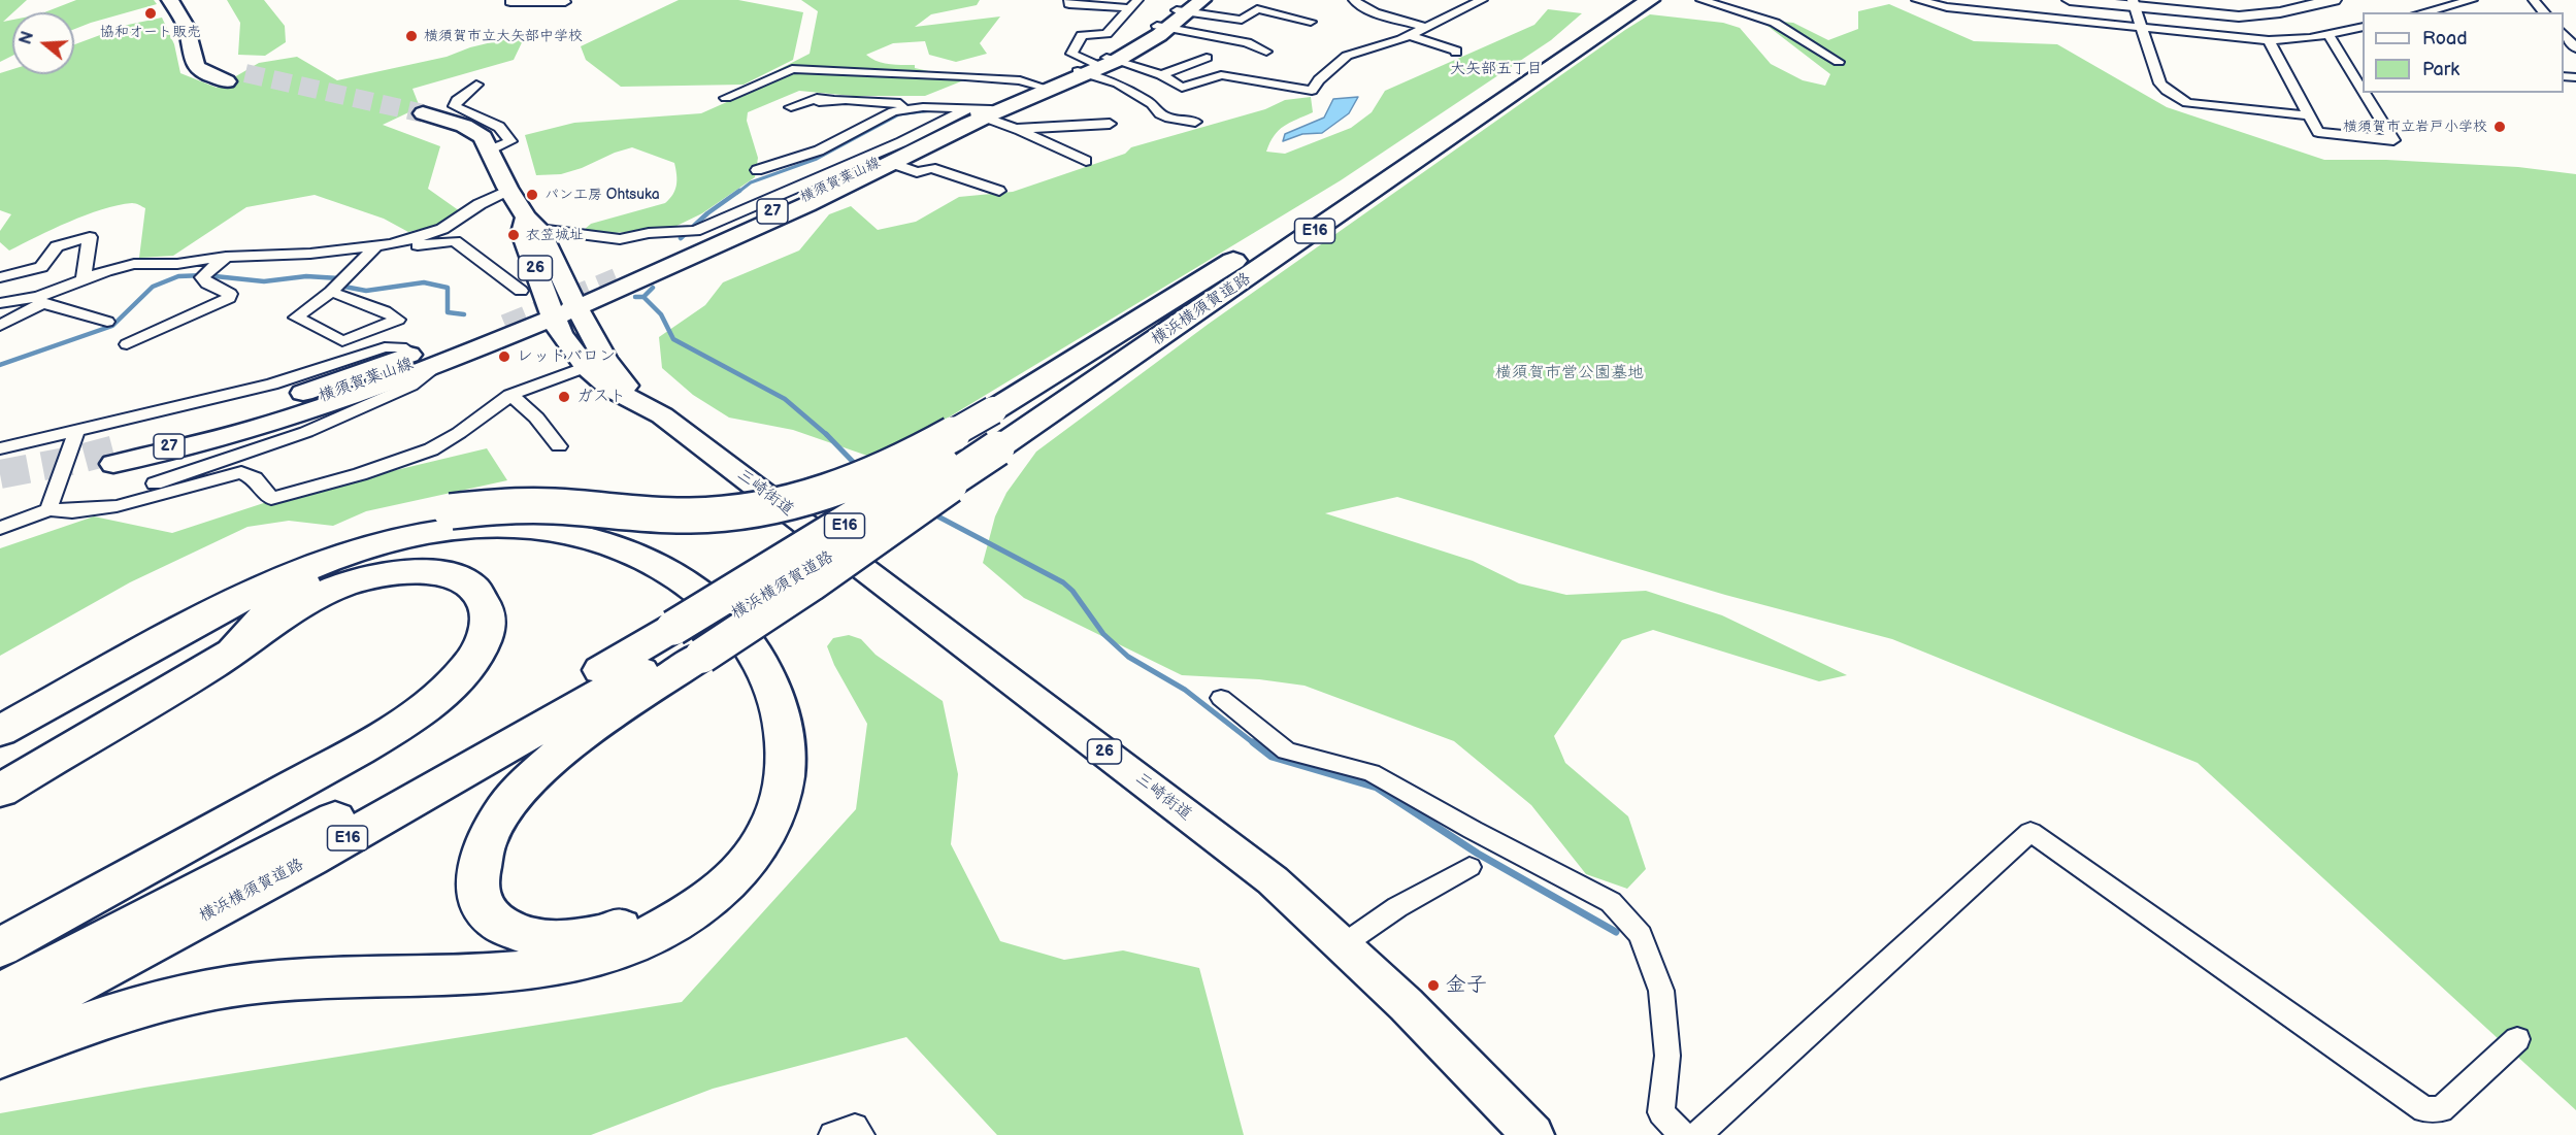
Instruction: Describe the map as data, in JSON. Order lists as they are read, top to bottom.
{
  "streets": {
    "highway": ["E16", "横浜横須賀道路"],
    "main road": [
      "横須賀葉山線",
      "27",
      "26",
      "三崎街道"
    ]
  },
  "districts": ["大矢部五丁目"],
  "parks": ["横須賀市営公園墓地"],
  "places": [
    "協和オート販売",
    "横須賀市立大矢部中学校",
    "横須賀市立岩戸小学校",
    "パン工房 Ohtsuka",
    "衣笠城址",
    "レッドバロン",
    "ガスト",
    "金子"
  ],
  "legend": ["Road", "Park"],
  "north": "left"
}
